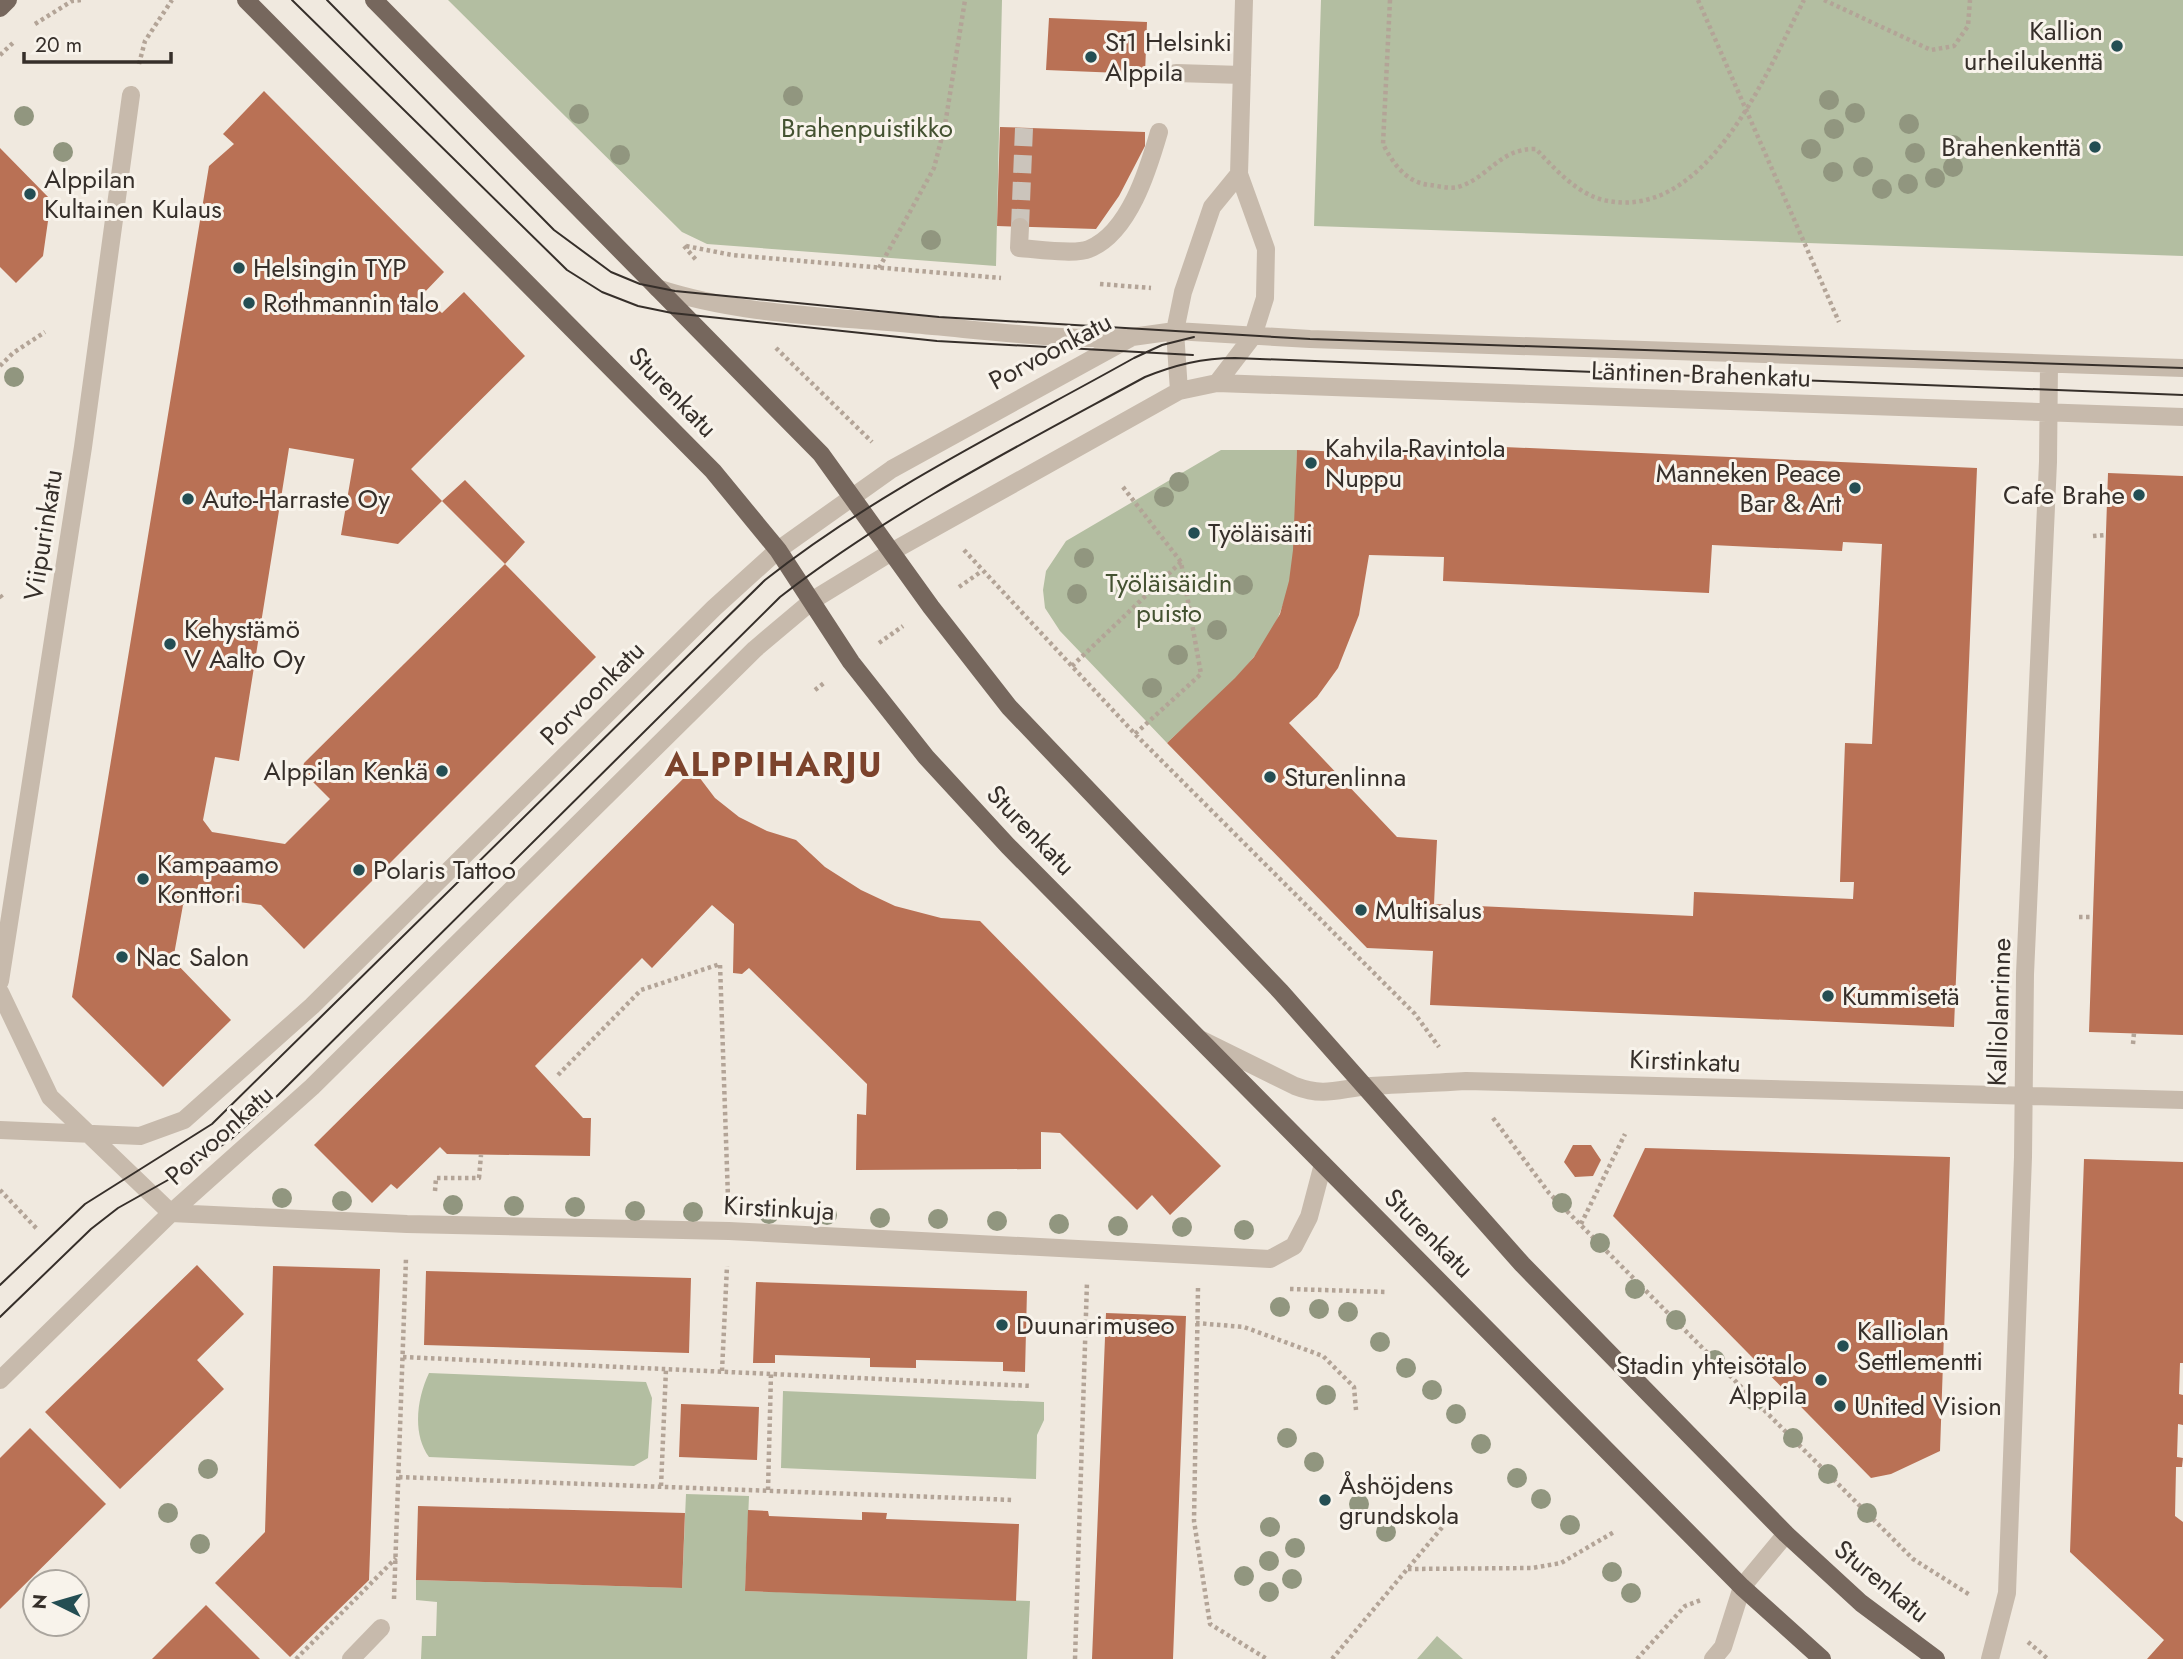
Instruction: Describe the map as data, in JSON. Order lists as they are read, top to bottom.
{
  "streets": {
    "main road": ["Sturenkatu"],
    "street": [
      "Porvoonkatu",
      "Läntinen Brahenkatu",
      "Viipurinkatu",
      "Kalliolanrinne",
      "Kirstinkatu",
      "Kirstinkuja"
    ]
  },
  "crossings": [
    ["Porvoonkatu", "Läntinen Brahenkatu"],
    ["Porvoonkatu", "Sturenkatu"],
    ["Porvoonkatu", "Kalliolanrinne"],
    ["Porvoonkatu", "Kirstinkuja"],
    ["Läntinen Brahenkatu", "Kalliolanrinne"],
    ["Sturenkatu", "Kirstinkatu"],
    ["Sturenkatu", "Kirstinkuja"],
    ["Kalliolanrinne", "Kirstinkatu"]
  ],
  "districts": ["ALPPIHARJU"],
  "parks": ["Brahenpuistikko", "Työläisäidin puisto"],
  "places": [
    "Kallion urheilukenttä",
    "St1 Helsinki Alppila",
    "Brahenkenttä",
    "Alppilan Kultainen Kulaus",
    "Helsingin TYP",
    "Rothmannin talo",
    "Kahvila-Ravintola Nuppu",
    "Manneken Peace Bar & Art",
    "Cafe Brahe",
    "Auto-Harraste Oy",
    "Työläisäiti",
    "Kehystämö V Aalto Oy",
    "Alppilan Kenkä",
    "Sturenlinna",
    "Polaris Tattoo",
    "Kampaamo Konttori",
    "Multisalus",
    "Nac Salon",
    "Kummisetä",
    "Duunarimuseo",
    "Kalliolan Settlementti",
    "Stadin yhteisötalo Alppila",
    "United Vision",
    "Åshöjdens grundskola"
  ],
  "scale_bar": "20 m",
  "north": "left"
}
